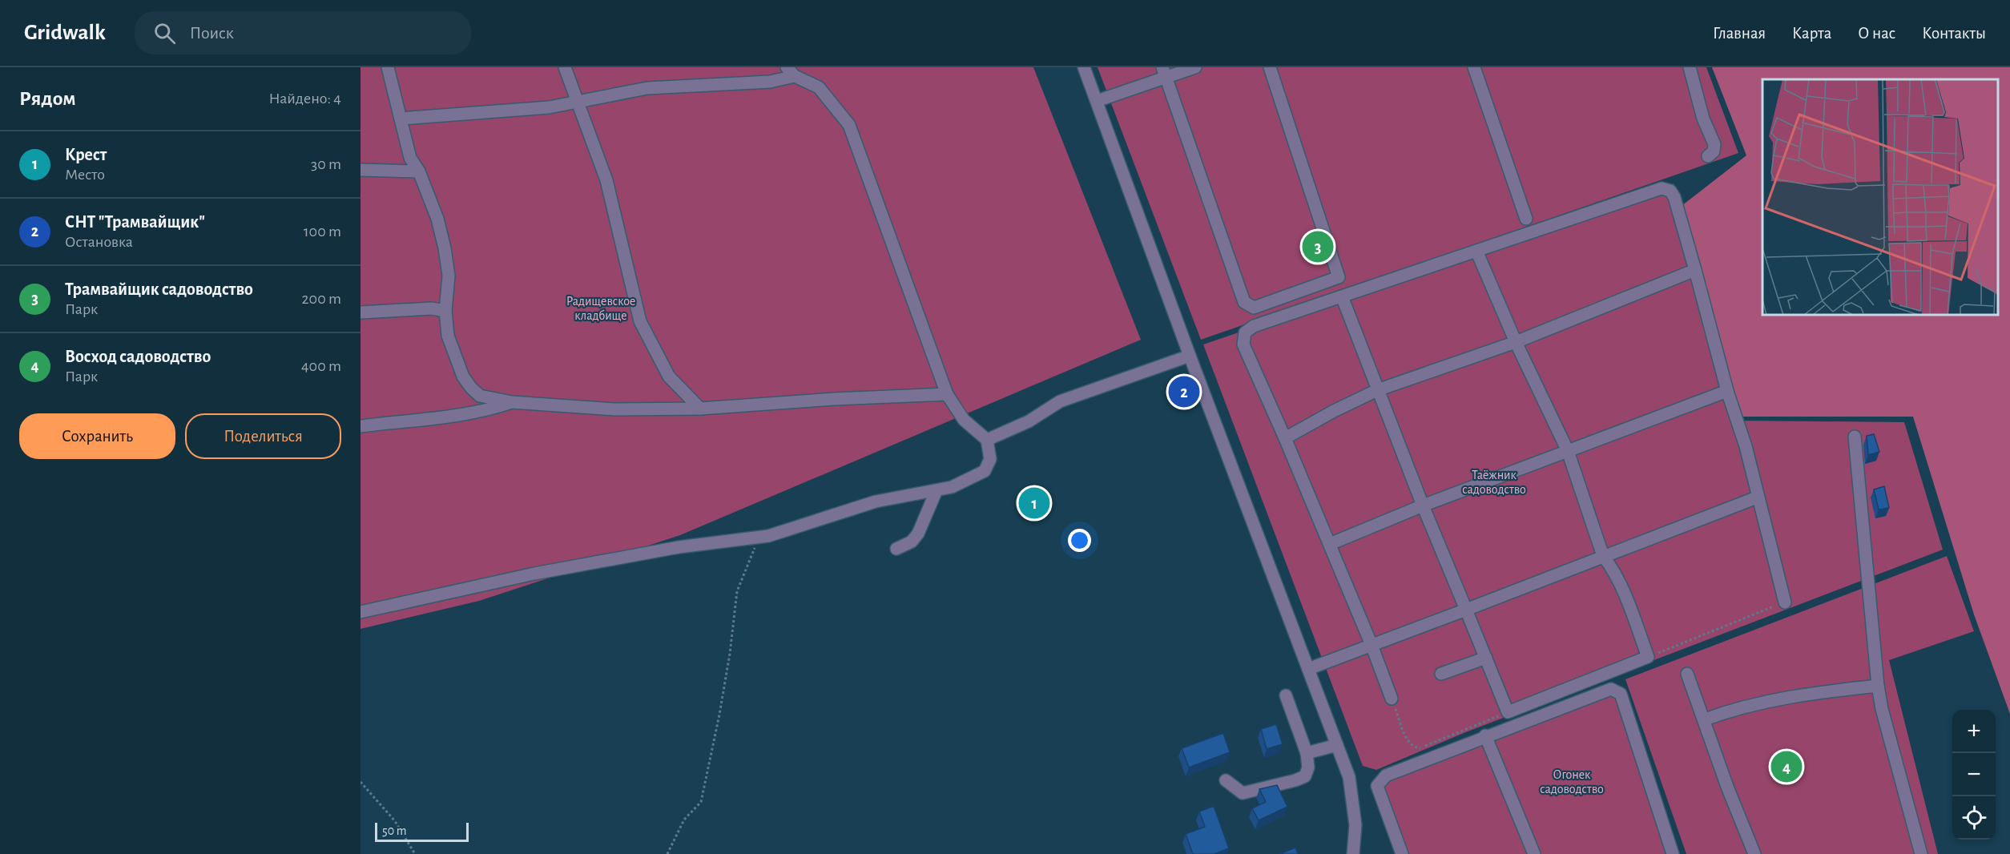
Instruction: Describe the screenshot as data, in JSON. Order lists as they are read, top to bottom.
{
  "parks": ["Радищевское кладбище", "Таёжник садоводство", "Огонек садоводство"],
  "scale_bar": "50 m",
  "page": {
    "header": "Gridwalk",
    "search": "Поиск",
    "nav": [
      "Главная",
      "Карта",
      "О нас",
      "Контакты"
    ],
    "heading": ["Рядом", "Найдено: 4"],
    "list": [
      {
        "mark": "1",
        "name": "Крест",
        "note": "Место",
        "value": "30 m"
      },
      {
        "mark": "2",
        "name": "СНТ \"Трамвайщик\"",
        "note": "Остановка",
        "value": "100 m"
      },
      {
        "mark": "3",
        "name": "Трамвайщик садоводство",
        "note": "Парк",
        "value": "200 m"
      },
      {
        "mark": "4",
        "name": "Восход садоводство",
        "note": "Парк",
        "value": "400 m"
      }
    ],
    "pins": [
      "3",
      "2",
      "1",
      "4"
    ],
    "buttons": ["Сохранить", "Поделиться"],
    "map_buttons": ["+", "−"],
    "scale": "50 m"
  }
}
